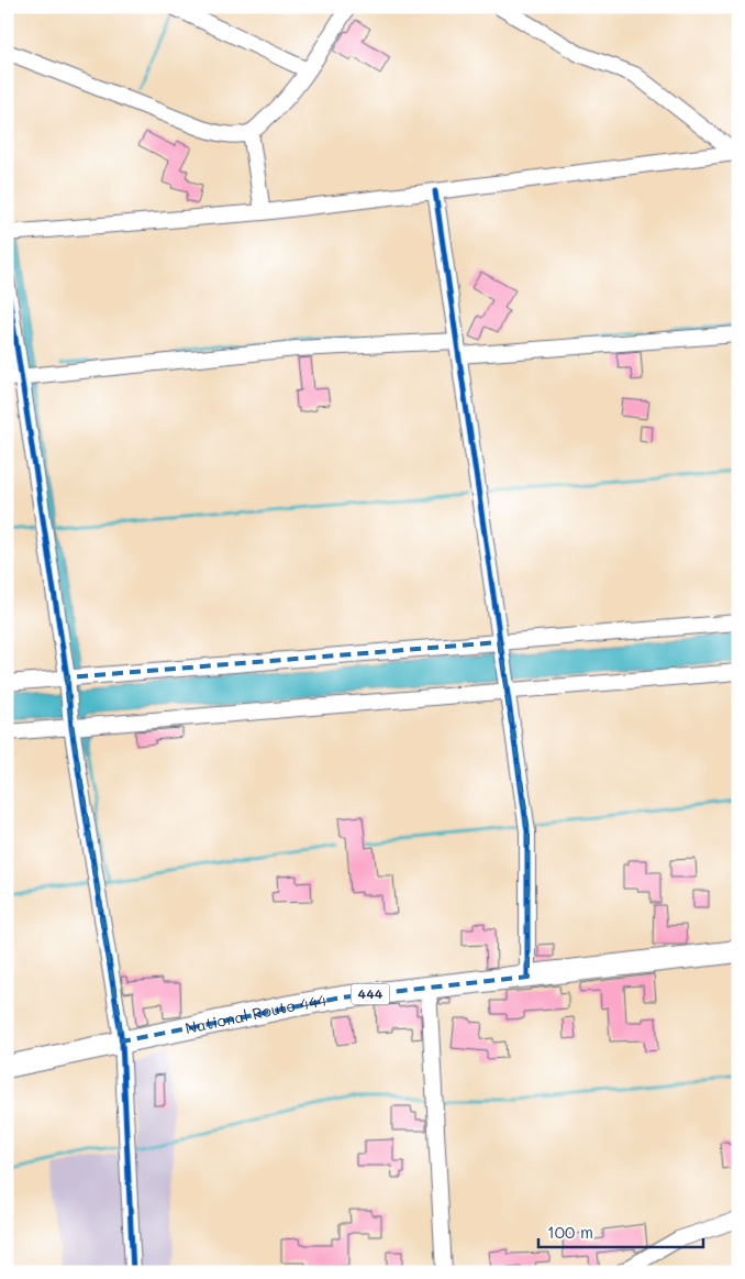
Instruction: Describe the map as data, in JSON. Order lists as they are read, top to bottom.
{
  "streets": {
    "highway": ["444", "National Route 444"]
  },
  "scale_bar": "100 m"
}
